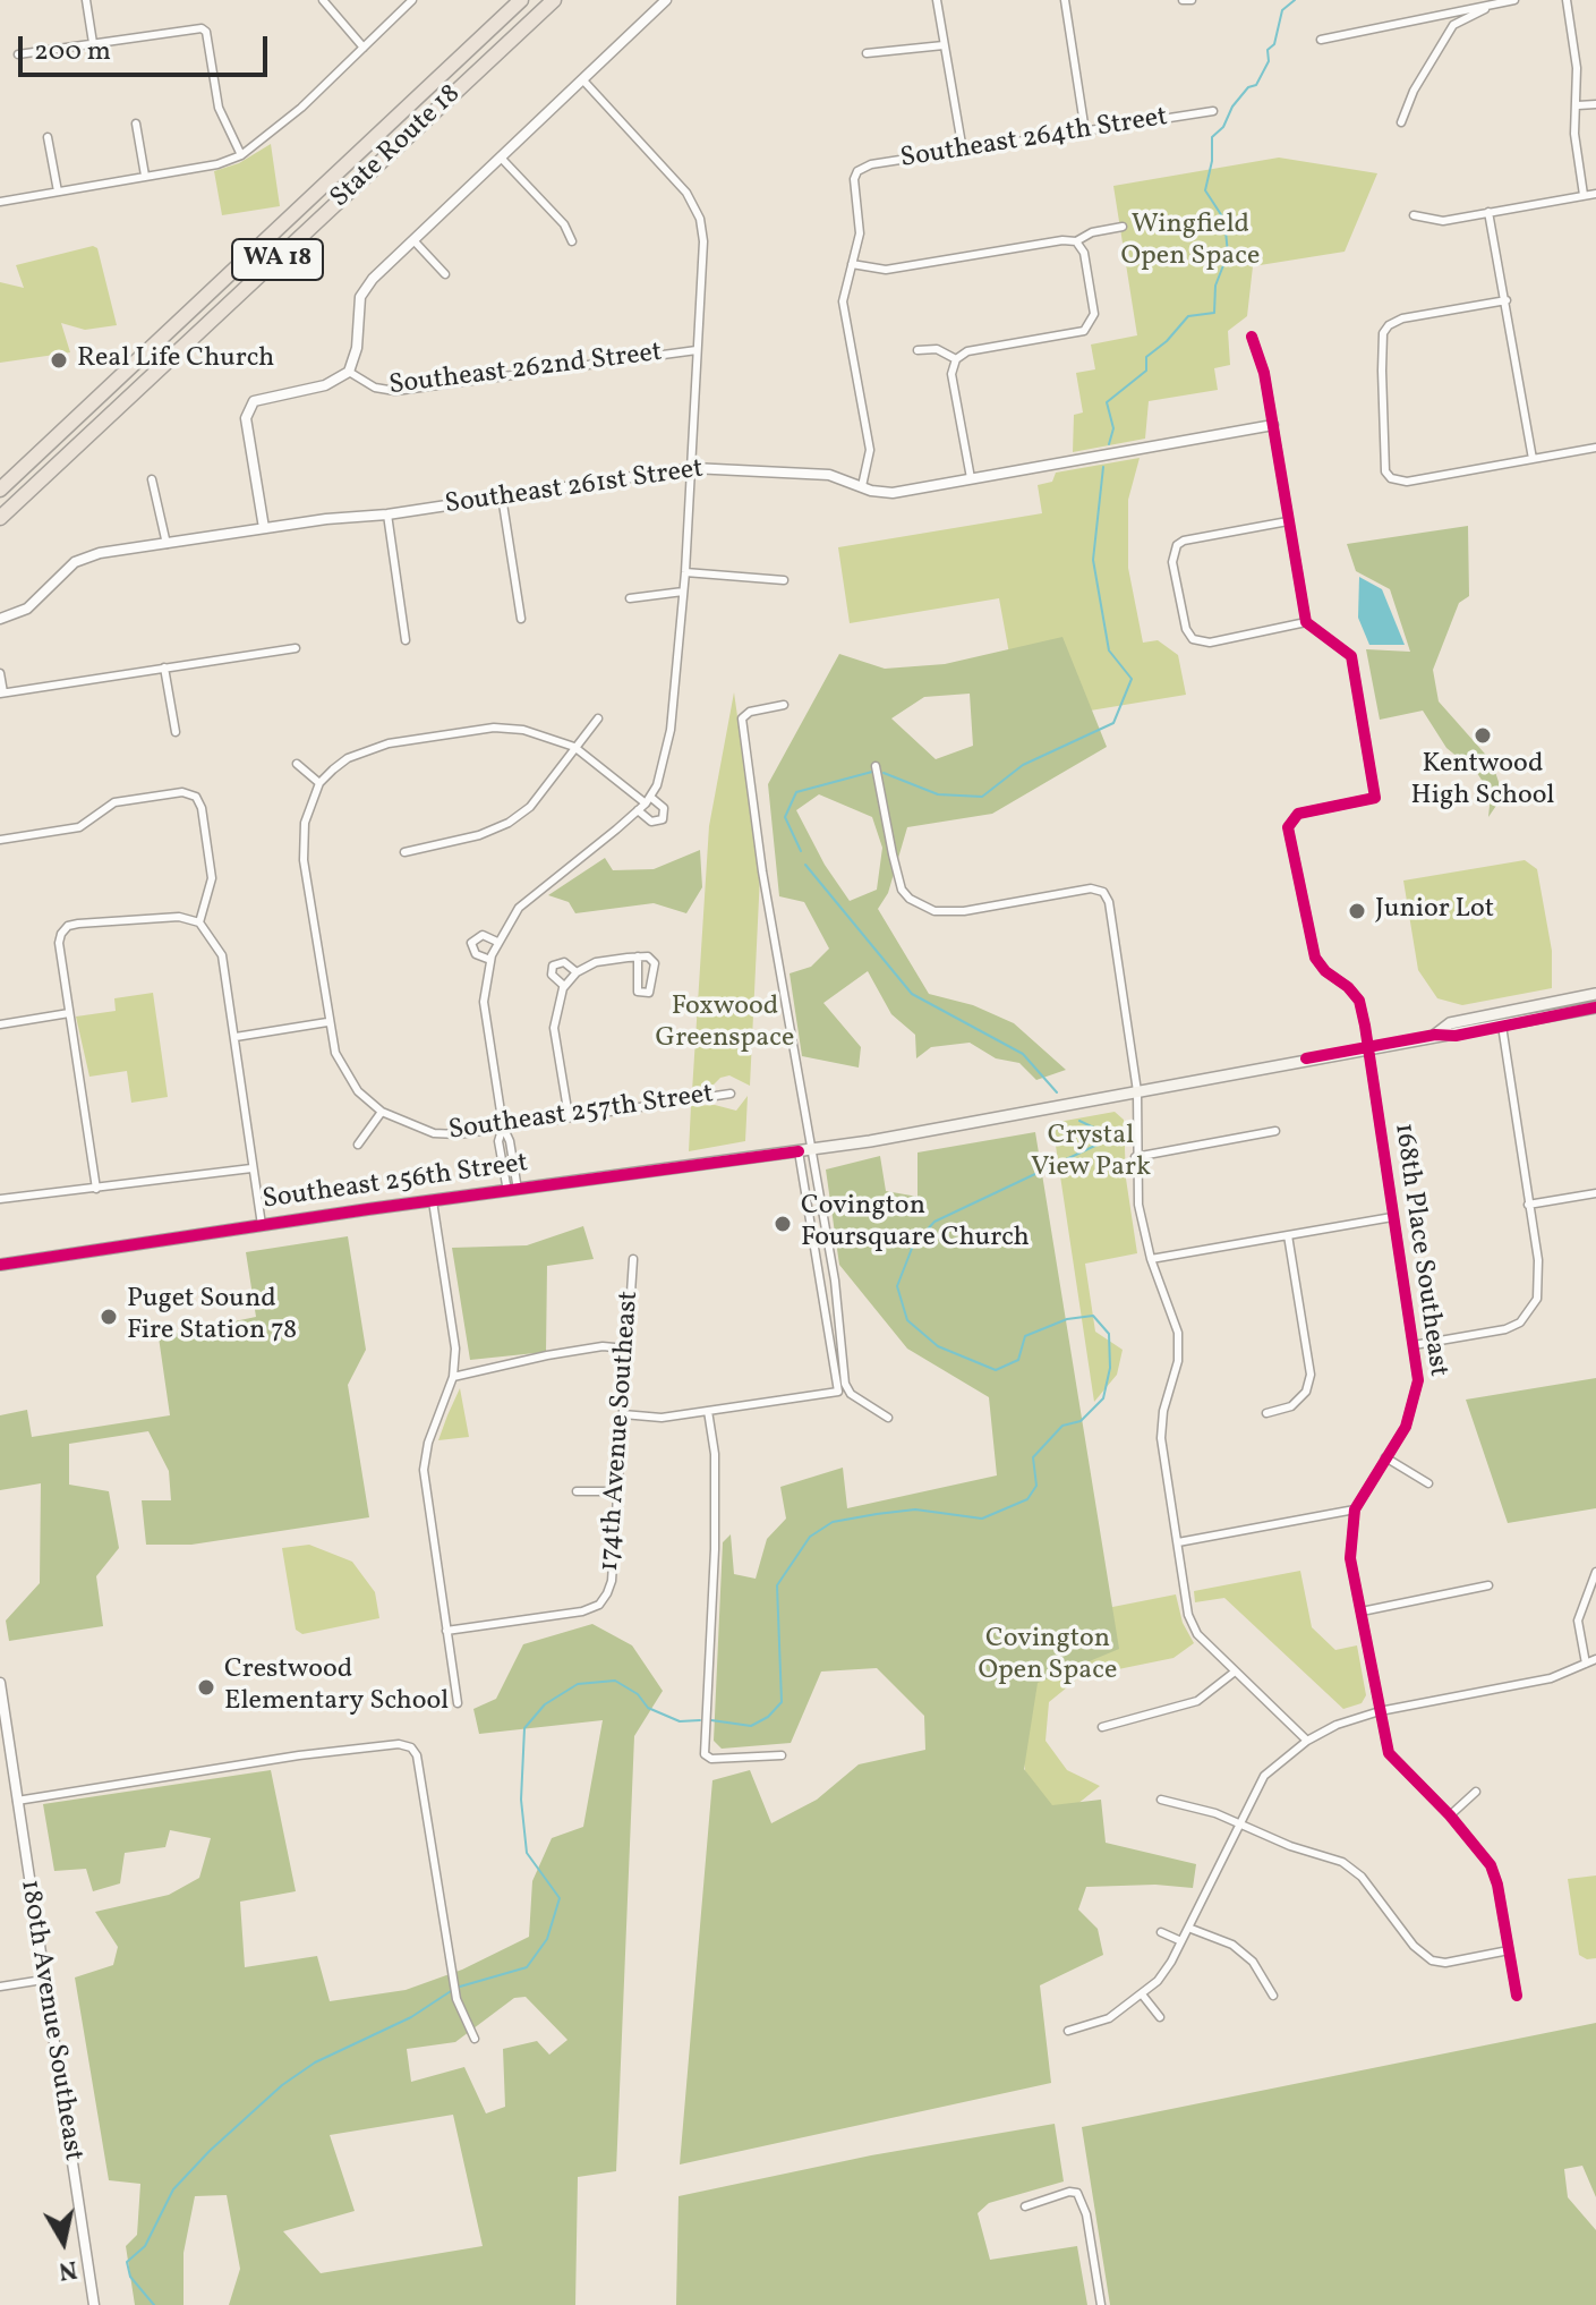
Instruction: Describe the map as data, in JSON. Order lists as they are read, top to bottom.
{
  "streets": {
    "highway": ["State Route 18", "WA 18"],
    "main road": ["Southeast 256th Street"],
    "street": [
      "Southeast 264th Street",
      "Southeast 262nd Street",
      "Southeast 261st Street",
      "Southeast 257th Street",
      "168th Place Southeast",
      "174th Avenue Southeast",
      "180th Avenue Southeast"
    ]
  },
  "crossings": [
    ["Southeast 262nd Street", "Southeast 261st Street"],
    ["Southeast 256th Street", "168th Place Southeast"]
  ],
  "parks": [
    "Wingfield Open Space",
    "Foxwood Greenspace",
    "Crystal View Park",
    "Covington Open Space"
  ],
  "places": [
    "Real Life Church",
    "Kentwood High School",
    "Junior Lot",
    "Covington Foursquare Church",
    "Puget Sound Fire Station 78",
    "Crestwood Elementary School"
  ],
  "scale_bar": "200 m",
  "north": "bottom"
}
